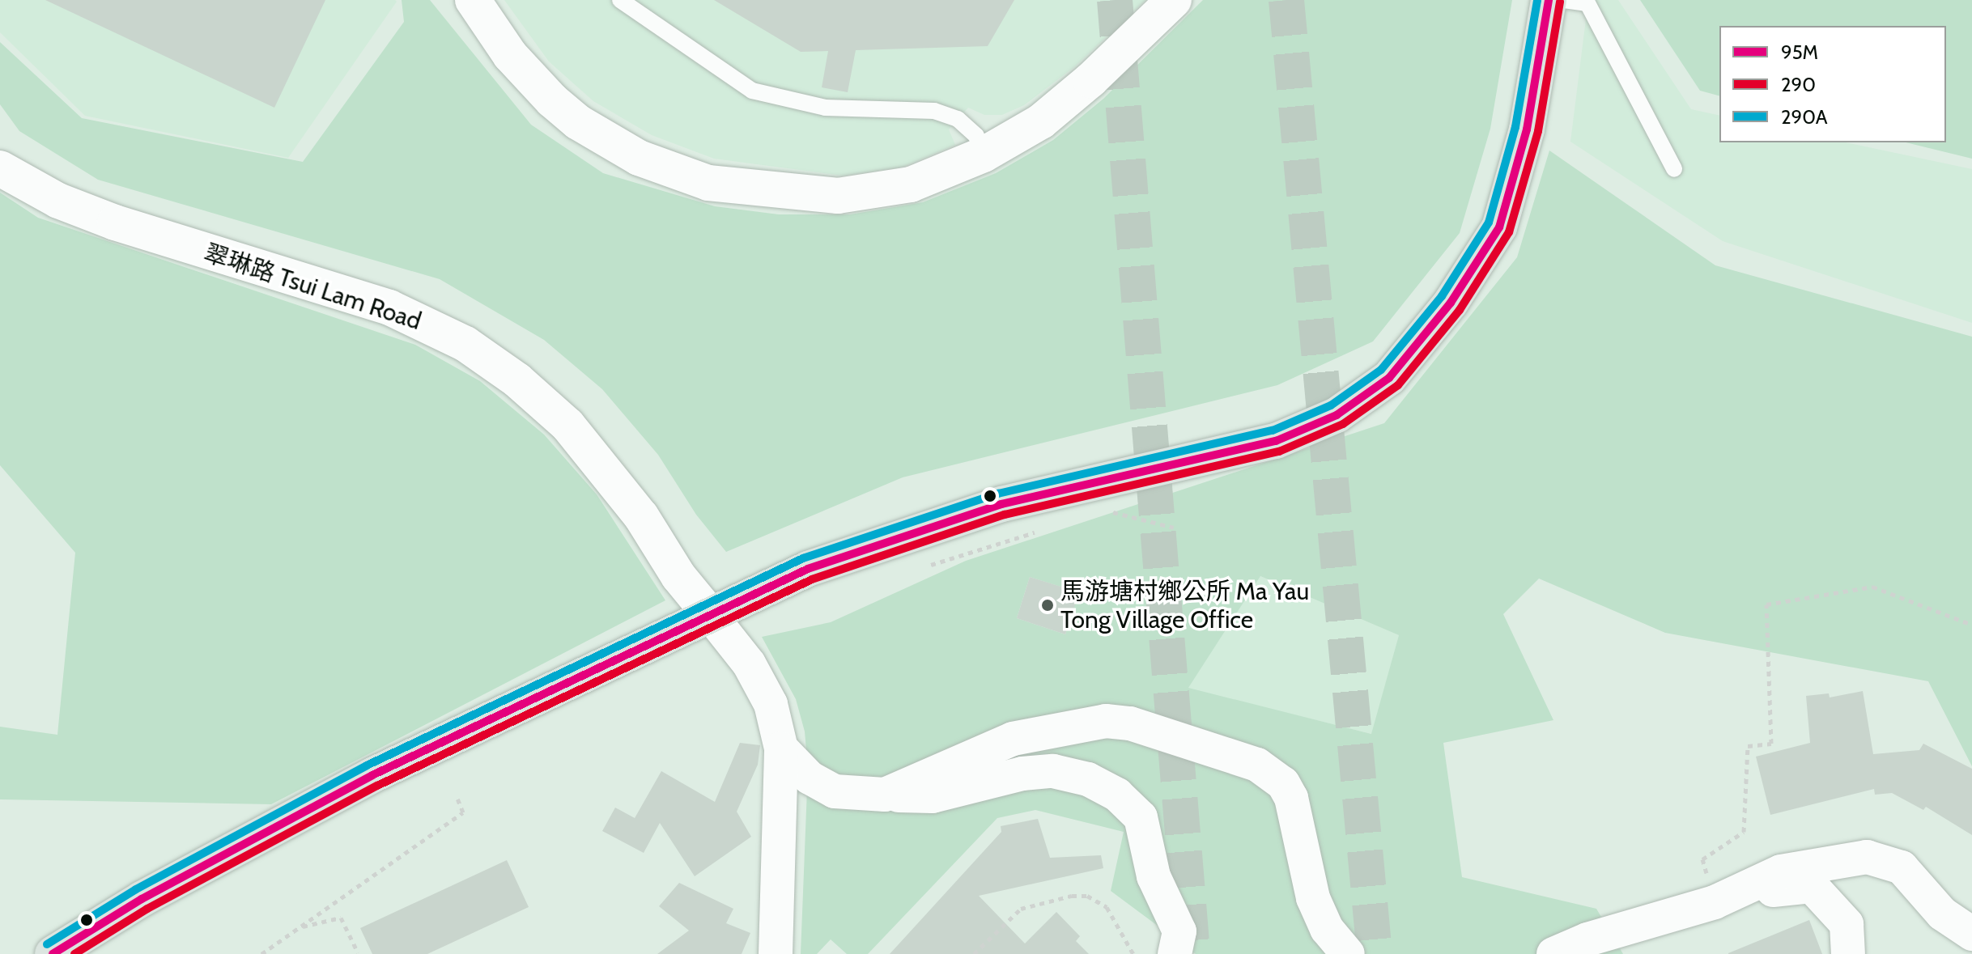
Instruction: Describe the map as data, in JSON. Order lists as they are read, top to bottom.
{
  "streets": {
    "street": ["翠琳路 Tsui Lam Road"]
  },
  "places": ["馬游塘村鄉公所 Ma Yau Tong Village Office"],
  "lines": ["transit line 95M", "transit line 290A", "transit line 290"],
  "legend": ["95M", "290", "290A"]
}
